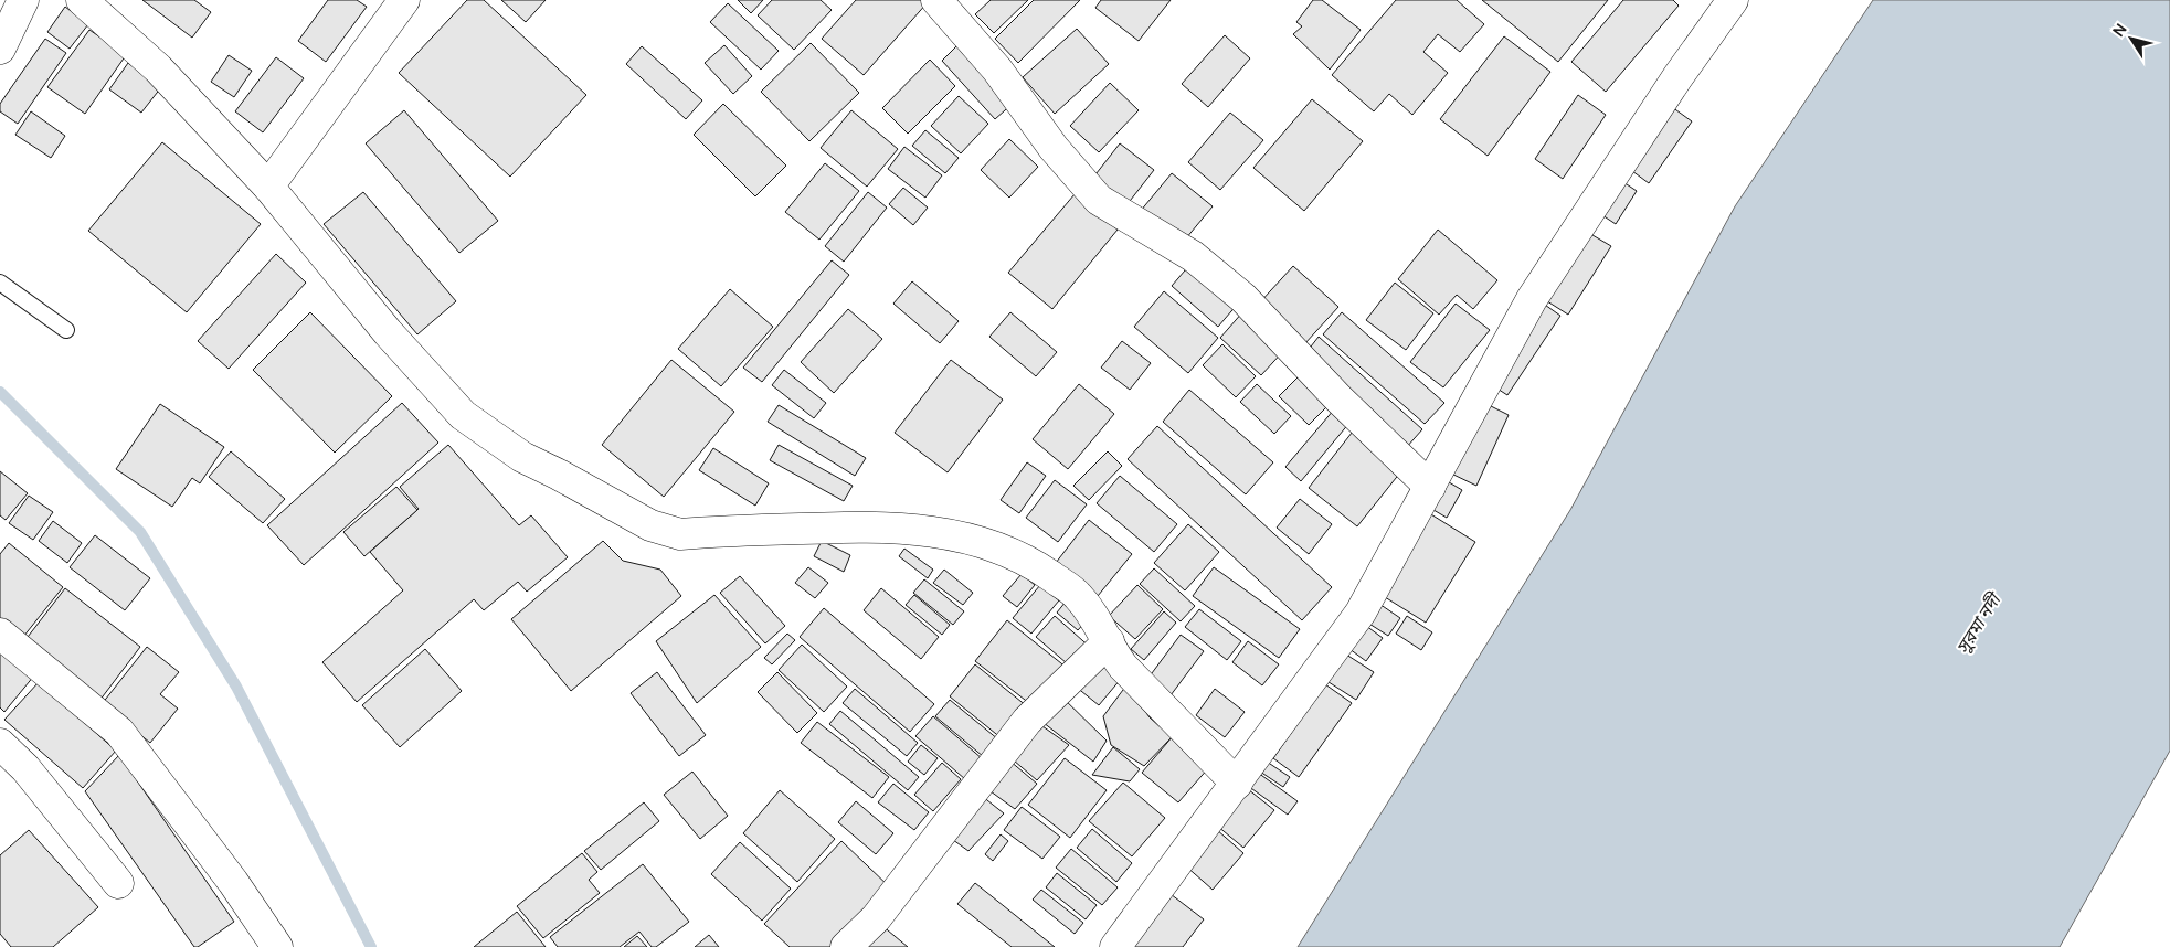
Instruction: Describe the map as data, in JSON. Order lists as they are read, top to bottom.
{
  "water": ["সুরমা নদী"],
  "north": "top left"
}
